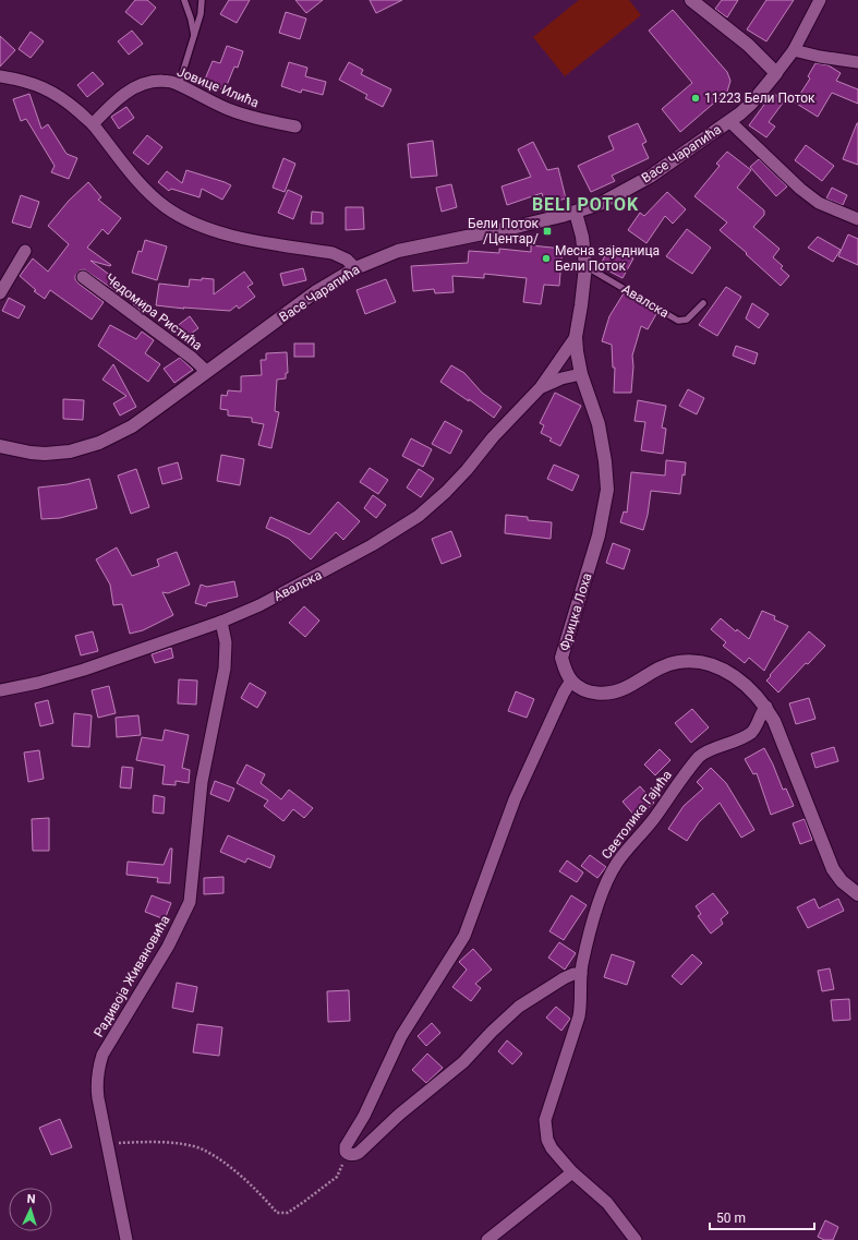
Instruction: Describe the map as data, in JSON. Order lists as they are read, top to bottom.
{
  "streets": {
    "street": [
      "Јовице Илића",
      "Васе Чарапића",
      "Авалска",
      "Чедомира Ристића",
      "Фрицка Лоха",
      "Светолика Гајића",
      "Радивоја Живановића"
    ]
  },
  "crossings": [
    ["Васе Чарапића", "Авалска"],
    ["Васе Чарапића", "Чедомира Ристића"],
    ["Авалска", "Фрицка Лоха"],
    ["Авалска", "Радивоја Живановића"]
  ],
  "districts": ["BELI POTOK"],
  "places": {
    "other": ["11223 Бели Поток", "Месна заједница Бели Поток"],
    "transit": ["Бели Поток /Центар/"]
  },
  "scale_bar": "50 m",
  "north": "top"
}
